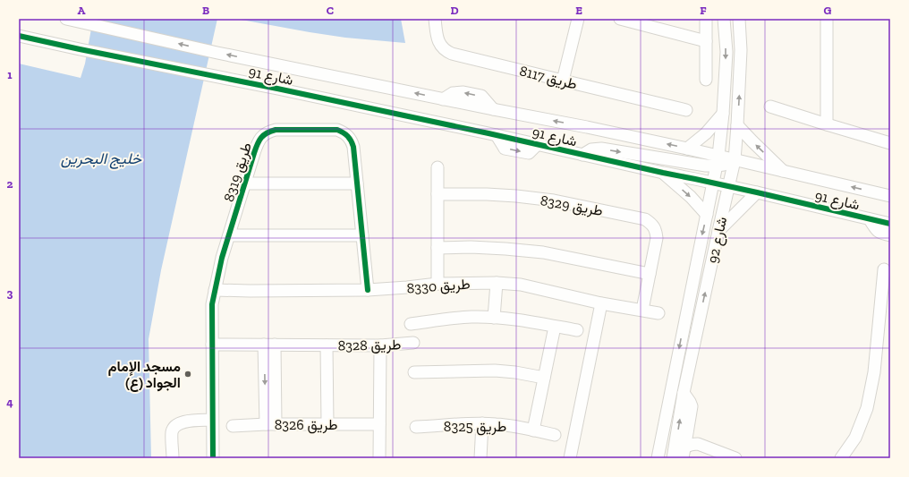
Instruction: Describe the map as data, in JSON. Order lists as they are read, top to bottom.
{
  "streets": {
    "street": [
      "شارع 91",
      "طريق 8117",
      "طريق 8319",
      "طريق 8329",
      "شارع 92",
      "طريق 8330",
      "طريق 8328",
      "طريق 8326",
      "طريق 8325"
    ]
  },
  "crossings": [
    ["شارع 91", "شارع 92"],
    ["طريق 8319", "طريق 8330"],
    ["طريق 8319", "طريق 8328"],
    ["طريق 8329", "طريق 8330"],
    ["طريق 8328", "طريق 8326"]
  ],
  "water": ["خليج البحرين"],
  "places": ["مسجد الإمام الجواد (ع)"],
  "grid": {
    "columns": [
      "A",
      "B",
      "C",
      "D",
      "E",
      "F",
      "G"
    ],
    "rows": [
      "1",
      "2",
      "3",
      "4"
    ]
  }
}
